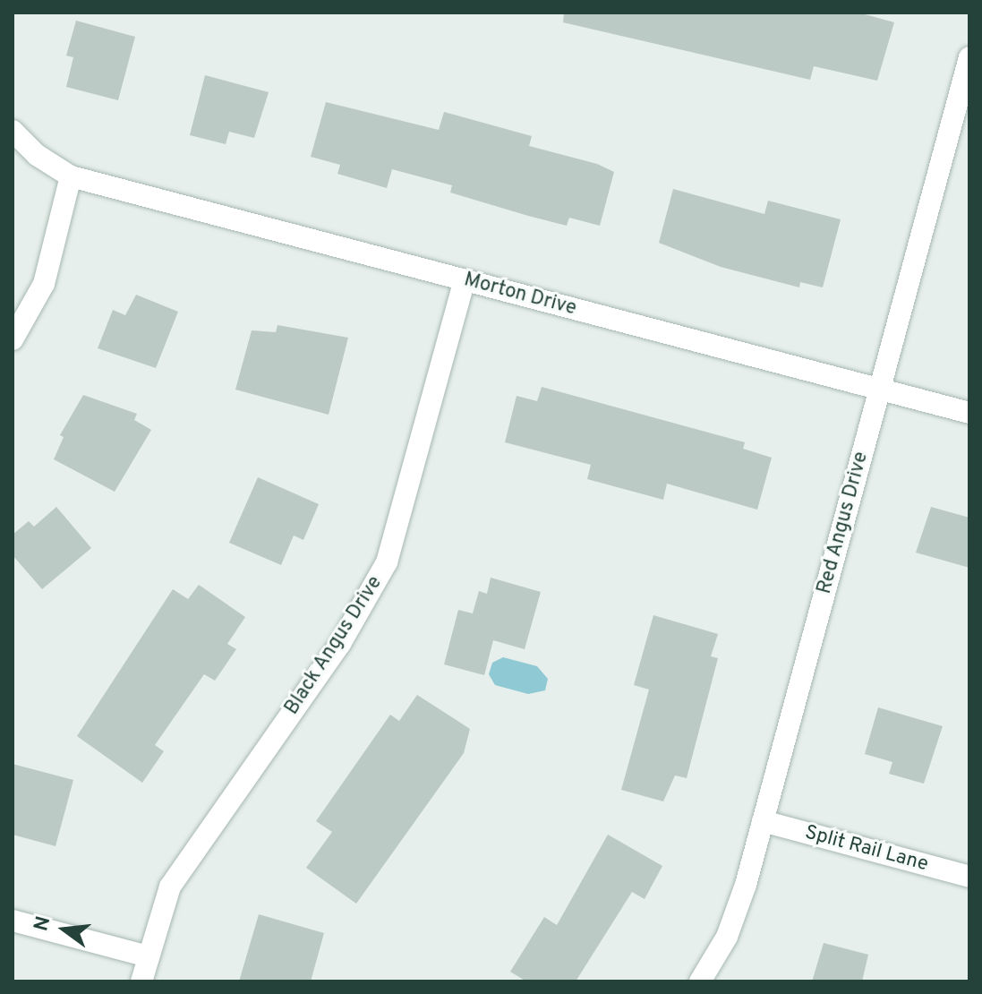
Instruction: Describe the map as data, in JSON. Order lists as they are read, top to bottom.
{
  "streets": {
    "street": [
      "Morton Drive",
      "Red Angus Drive",
      "Black Angus Drive",
      "Split Rail Lane"
    ]
  },
  "crossings": [
    ["Morton Drive", "Red Angus Drive"],
    ["Morton Drive", "Black Angus Drive"],
    ["Red Angus Drive", "Split Rail Lane"]
  ],
  "north": "left"
}
